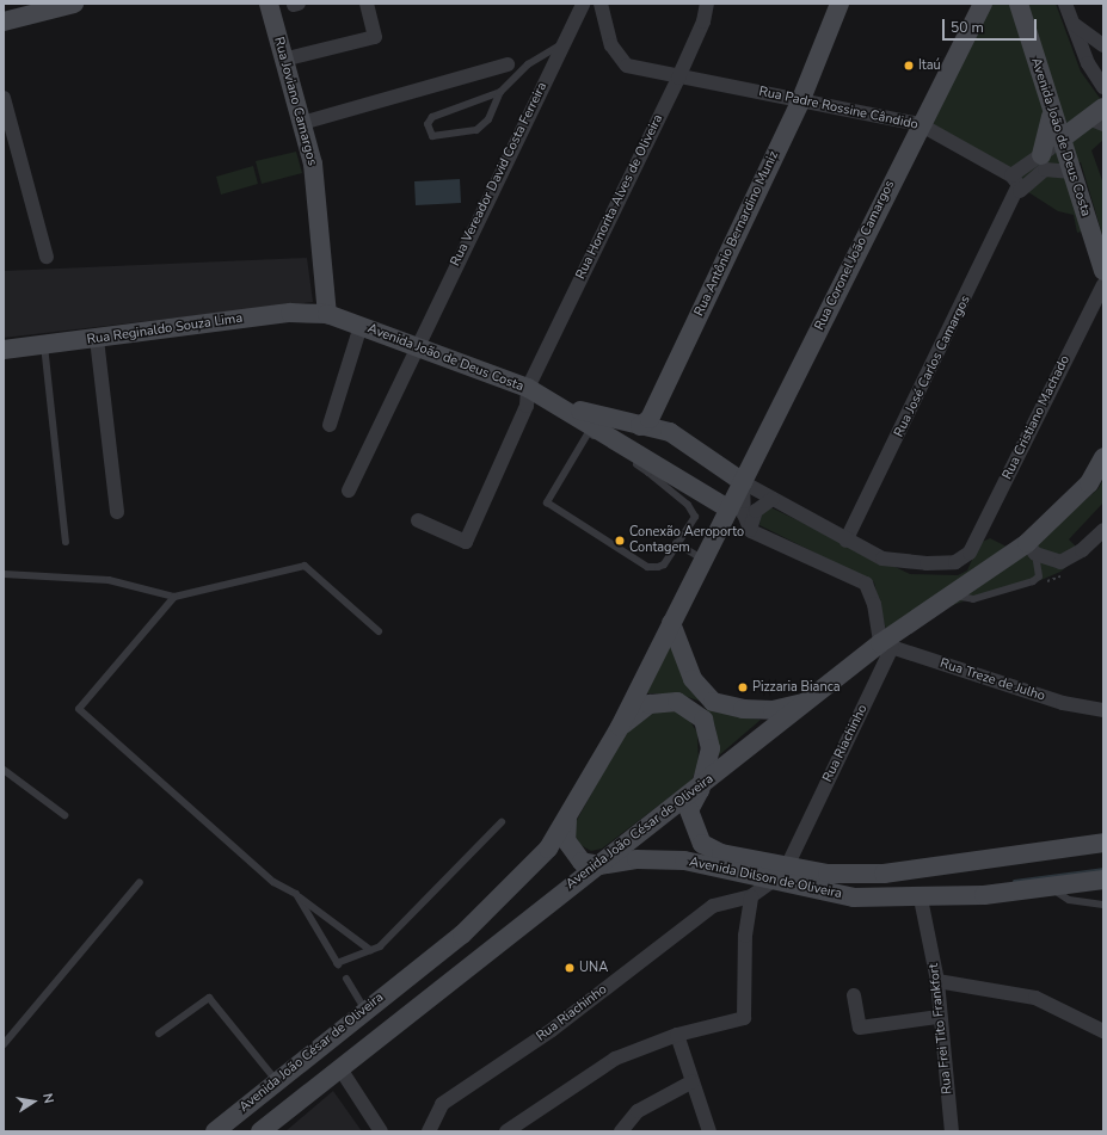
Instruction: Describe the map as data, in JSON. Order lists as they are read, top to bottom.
{
  "streets": {
    "main road": [
      "Rua Joviano Camargos",
      "Avenida João de Deus Costa",
      "Rua Antônio Bernardino Muniz",
      "Rua Coronel João Camargos",
      "Rua Reginaldo Souza Lima",
      "Avenida João César de Oliveira",
      "Avenida Dilson de Oliveira"
    ],
    "street": [
      "Rua Padre Rossine Cândido",
      "Rua Vereador David Costa Ferreira",
      "Rua Honorita Alves de Oliveira",
      "Rua José Carlos Camargos",
      "Rua Cristiano Machado",
      "Rua Treze de Julho",
      "Rua Riachinho",
      "Rua Frei Tito Frankfort"
    ]
  },
  "crossings": [
    ["Rua Joviano Camargos", "Avenida João de Deus Costa"],
    ["Rua Joviano Camargos", "Rua Reginaldo Souza Lima"],
    ["Rua Padre Rossine Cândido", "Rua Honorita Alves de Oliveira"],
    ["Rua Padre Rossine Cândido", "Rua Antônio Bernardino Muniz"],
    ["Rua Padre Rossine Cândido", "Rua Coronel João Camargos"],
    ["Avenida João de Deus Costa", "Rua Vereador David Costa Ferreira"],
    ["Avenida João de Deus Costa", "Rua Honorita Alves de Oliveira"],
    ["Avenida João de Deus Costa", "Rua Antônio Bernardino Muniz"],
    ["Avenida João de Deus Costa", "Rua Coronel João Camargos"],
    ["Avenida João de Deus Costa", "Rua Reginaldo Souza Lima"],
    ["Avenida João de Deus Costa", "Rua José Carlos Camargos"],
    ["Avenida João de Deus Costa", "Rua Cristiano Machado"],
    ["Avenida João de Deus Costa", "Avenida João César de Oliveira"],
    ["Rua Coronel João Camargos", "Avenida João César de Oliveira"],
    ["Rua Treze de Julho", "Rua Riachinho"],
    ["Rua Treze de Julho", "Avenida João César de Oliveira"],
    ["Rua Riachinho", "Avenida João César de Oliveira"],
    ["Rua Riachinho", "Avenida Dilson de Oliveira"],
    ["Avenida João César de Oliveira", "Avenida Dilson de Oliveira"],
    ["Avenida Dilson de Oliveira", "Rua Frei Tito Frankfort"]
  ],
  "places": [
    "Itaú",
    "Conexão Aeroporto Contagem",
    "Pizzaria Bianca",
    "UNA"
  ],
  "scale_bar": "50 m",
  "north": "right"
}
